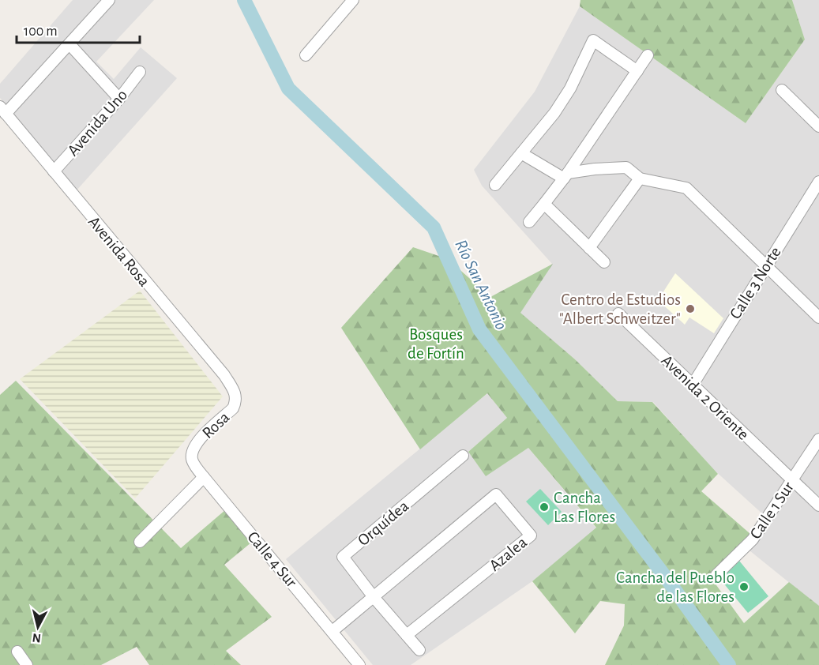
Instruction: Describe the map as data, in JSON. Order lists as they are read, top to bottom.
{
  "streets": {
    "street": [
      "Avenida Uno",
      "Avenida Rosa",
      "Calle 3 Norte",
      "Avenida 2 Oriente",
      "Rosa",
      "Calle 1 Sur",
      "Orquídea",
      "Azalea",
      "Calle 4 Sur"
    ]
  },
  "crossings": [
    ["Avenida Uno", "Avenida Rosa"],
    ["Avenida Rosa", "Rosa"],
    ["Calle 3 Norte", "Avenida 2 Oriente"],
    ["Avenida 2 Oriente", "Calle 1 Sur"],
    ["Rosa", "Calle 4 Sur"],
    ["Orquídea", "Azalea"],
    ["Azalea", "Calle 4 Sur"]
  ],
  "water": ["Río San Antonio"],
  "parks": ["Bosques de Fortín"],
  "places": ["Centro de Estudios \"Albert Schweitzer\"", "Cancha Las Flores", "Cancha del Pueblo de las Flores"],
  "scale_bar": "100 m",
  "north": "bottom"
}
